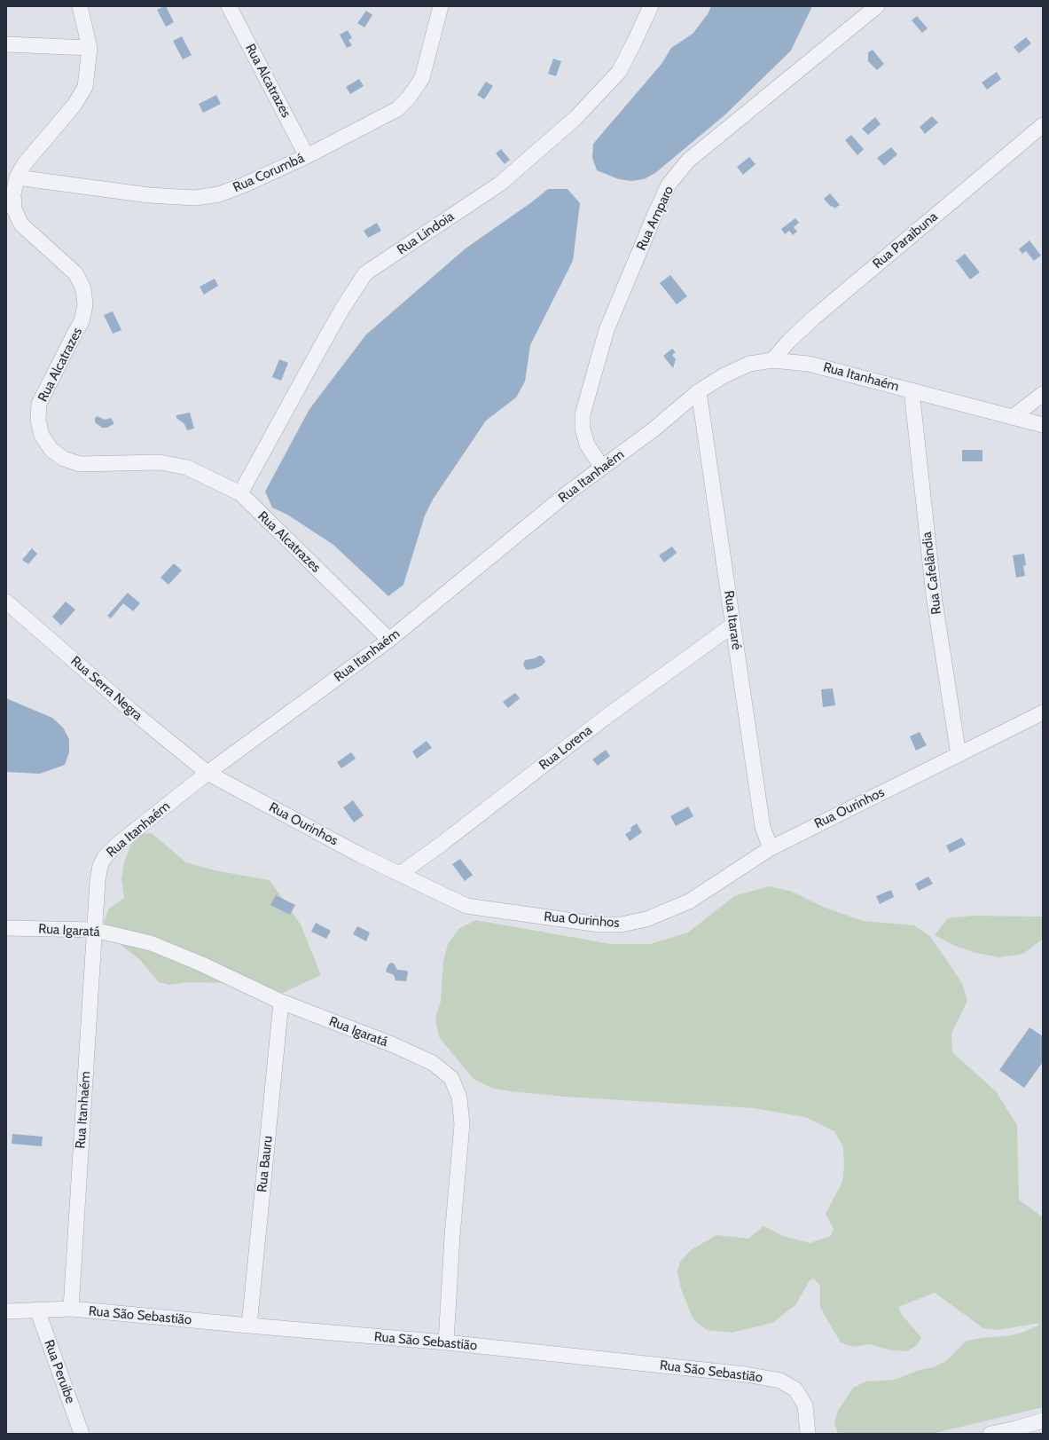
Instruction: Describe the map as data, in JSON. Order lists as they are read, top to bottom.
{
  "streets": {
    "street": [
      "Rua Alcatrazes",
      "Rua Corumbá",
      "Rua Amparo",
      "Rua Lindoia",
      "Rua Paraibuna",
      "Rua Itanhaém",
      "Rua Cafelândia",
      "Rua Itararé",
      "Rua Serra Negra",
      "Rua Lorena",
      "Rua Ourinhos",
      "Rua Igaratá",
      "Rua Bauru",
      "Rua São Sebastião",
      "Rua Peruibe"
    ]
  },
  "crossings": [
    ["Rua Alcatrazes", "Rua Corumbá"],
    ["Rua Alcatrazes", "Rua Lindoia"],
    ["Rua Alcatrazes", "Rua Itanhaém"],
    ["Rua Amparo", "Rua Itanhaém"],
    ["Rua Paraibuna", "Rua Itanhaém"],
    ["Rua Itanhaém", "Rua Cafelândia"],
    ["Rua Itanhaém", "Rua Itararé"],
    ["Rua Itanhaém", "Rua Serra Negra"],
    ["Rua Itanhaém", "Rua Ourinhos"],
    ["Rua Itanhaém", "Rua Igaratá"],
    ["Rua Itanhaém", "Rua São Sebastião"],
    ["Rua Cafelândia", "Rua Ourinhos"],
    ["Rua Itararé", "Rua Lorena"],
    ["Rua Itararé", "Rua Ourinhos"],
    ["Rua Serra Negra", "Rua Ourinhos"],
    ["Rua Lorena", "Rua Ourinhos"],
    ["Rua Igaratá", "Rua Bauru"],
    ["Rua Igaratá", "Rua São Sebastião"],
    ["Rua Bauru", "Rua São Sebastião"],
    ["Rua São Sebastião", "Rua Peruibe"]
  ]
}
